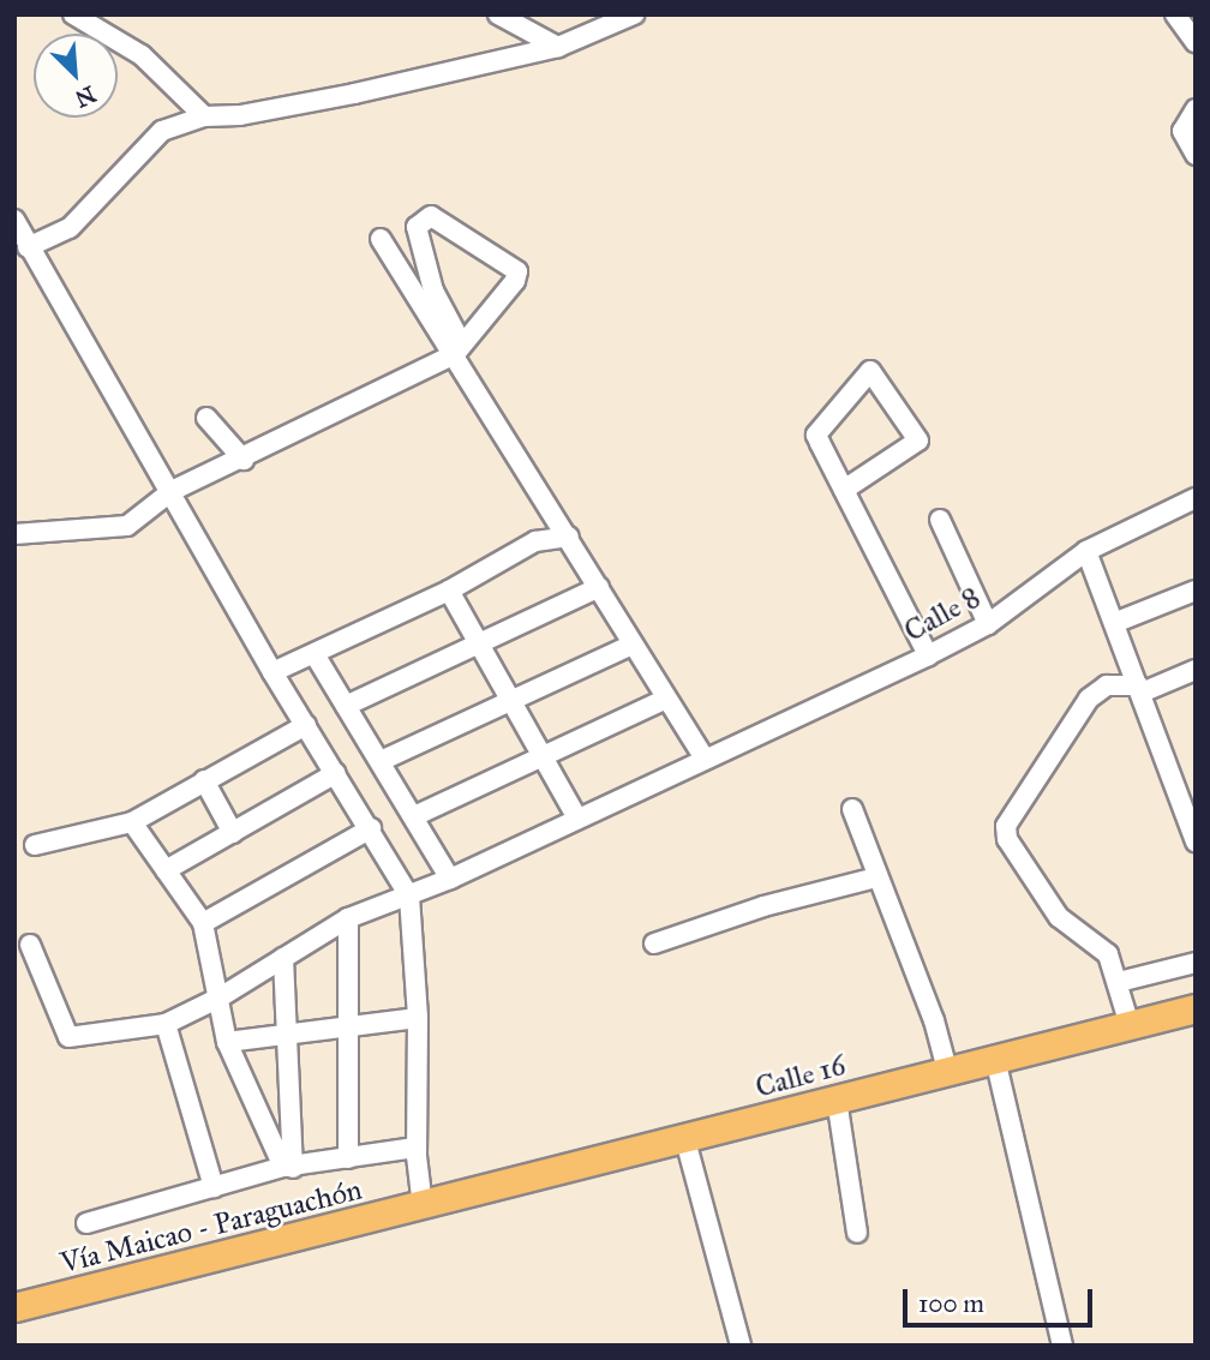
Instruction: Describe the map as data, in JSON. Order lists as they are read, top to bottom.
{
  "streets": {
    "highway": ["Calle 16", "Vía Maicao - Paraguachón"],
    "street": ["Calle 8"]
  },
  "crossings": [
    ["Calle 16", "Vía Maicao - Paraguachón"]
  ],
  "scale_bar": "100 m",
  "north": "bottom right"
}
